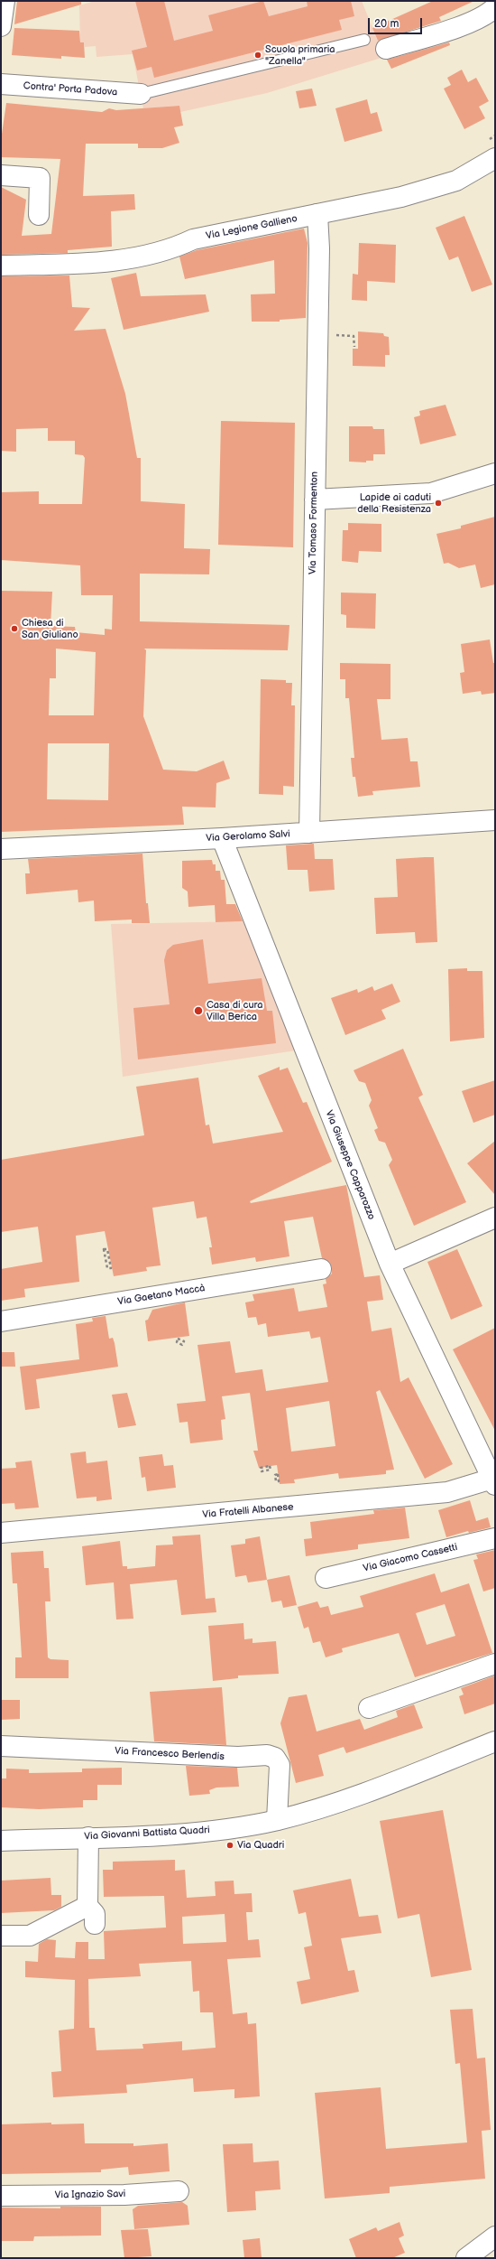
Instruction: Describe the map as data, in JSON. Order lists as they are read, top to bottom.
{
  "streets": {
    "street": [
      "Contra' Porta Padova",
      "Via Legione Gallieno",
      "Via Tomaso Formenton",
      "Via Gerolamo Salvi",
      "Via Giuseppe Capparozzo",
      "Via Gaetano Maccà",
      "Via Fratelli Albanese",
      "Via Giacomo Cassetti",
      "Via Francesco Berlendis",
      "Via Giovanni Battista Quadri",
      "Via Ignazio Savi"
    ]
  },
  "crossings": [
    ["Via Legione Gallieno", "Via Tomaso Formenton"],
    ["Via Tomaso Formenton", "Via Gerolamo Salvi"],
    ["Via Gerolamo Salvi", "Via Giuseppe Capparozzo"],
    ["Via Giuseppe Capparozzo", "Via Fratelli Albanese"],
    ["Via Francesco Berlendis", "Via Giovanni Battista Quadri"]
  ],
  "places": [
    "Scuola primaria \"Zanella\"",
    "Lapide ai caduti della Resistenza",
    "Chiesa di San Giuliano",
    "Casa di cura Villa Berica",
    "Via Quadri"
  ],
  "scale_bar": "20 m"
}
